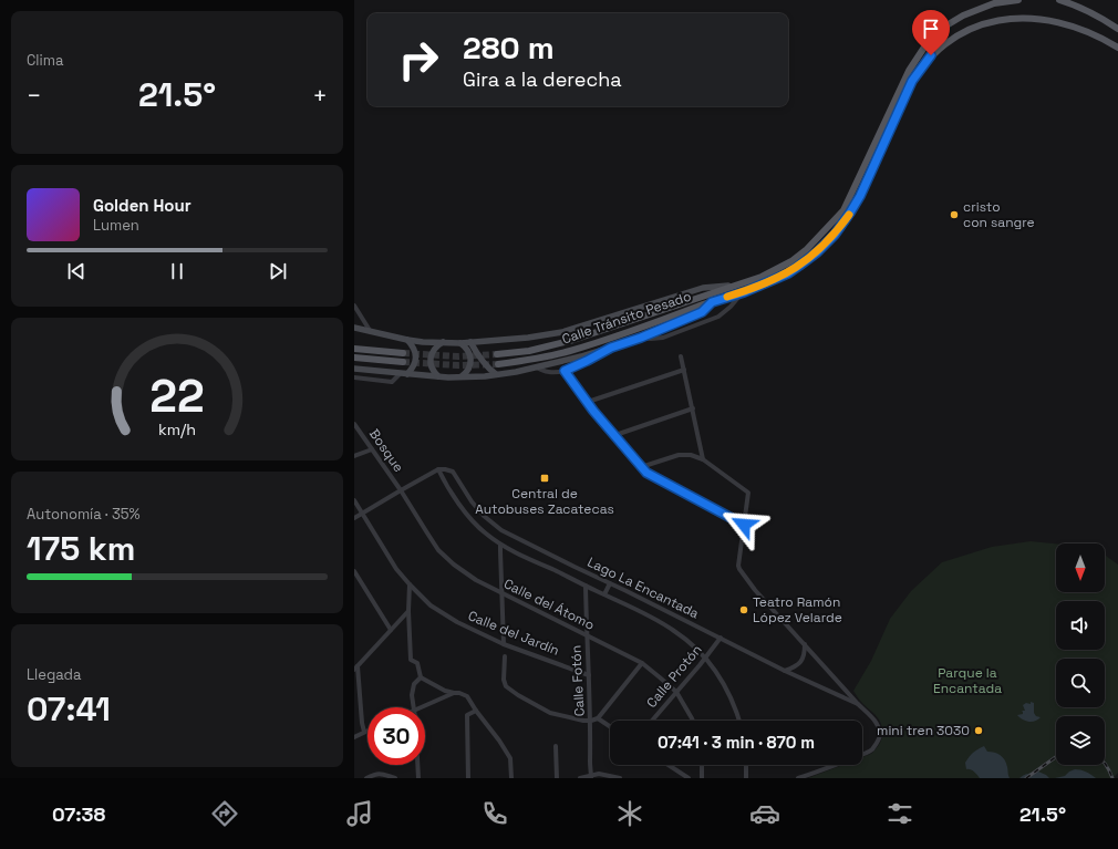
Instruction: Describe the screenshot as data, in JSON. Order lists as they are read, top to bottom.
{
  "streets": {
    "main road": ["Calle Tránsito Pesado"],
    "street": [
      "Bosque",
      "Lago La Encantada",
      "Calle del Átomo",
      "Calle del Jardín",
      "Calle Protón",
      "Calle Fotón"
    ]
  },
  "crossings": [
    ["Bosque", "Calle del Átomo"],
    ["Lago La Encantada", "Calle Protón"],
    ["Calle del Átomo", "Calle Protón"],
    ["Calle del Átomo", "Calle Fotón"],
    ["Calle del Jardín", "Calle Fotón"]
  ],
  "parks": ["Parque la Encantada"],
  "places": {
    "other": ["cristo con sangre", "Teatro Ramón López Velarde", "mini tren 3030"],
    "transit": ["Central de Autobuses Zacatecas"]
  },
  "north": "bottom",
  "page": {
    "tile": [
      "Clima",
      ["Autonomía · 35%", "175 km"],
      ["Llegada", "07:41"]
    ],
    "turn": ["280 m", "Gira a la derecha"],
    "heat": ["−", "21.5°", "+"],
    "song": ["Golden Hour", "Lumen"],
    "limit": "30",
    "trip": "07:41 · 3 min · 870 m",
    "tabs": ["07:38", "21.5°"],
    "gauge": ["22", "km/h"]
  }
}
